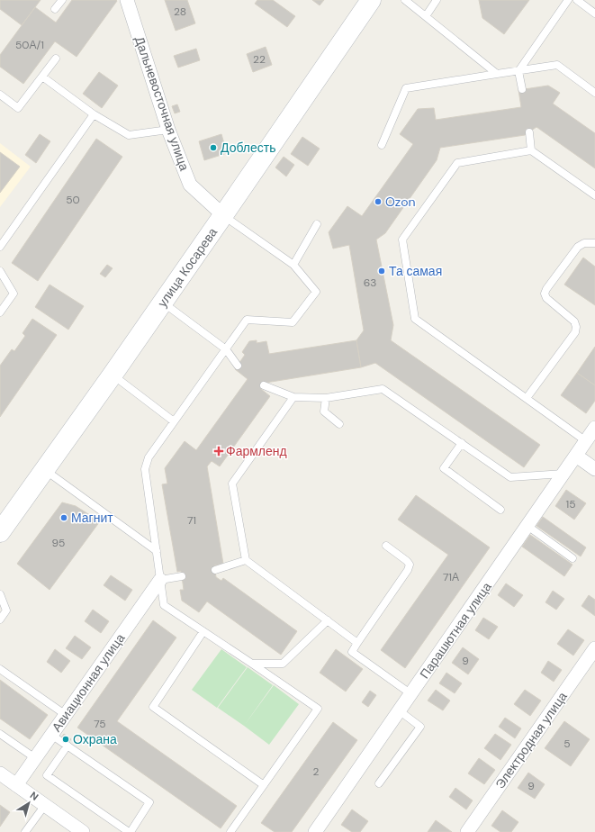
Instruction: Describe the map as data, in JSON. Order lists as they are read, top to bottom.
{
  "streets": {
    "street": [
      "Дальневосточная улица",
      "улица Косарева",
      "Парашютная улица",
      "Авиационная улица",
      "Электродная улица"
    ]
  },
  "crossings": [
    ["Дальневосточная улица", "улица Косарева"]
  ],
  "places": {
    "other": [
      "Доблесть",
      "Ozon",
      "Та самая",
      "Магнит",
      "Охрана"
    ],
    "health": ["Фармленд"]
  },
  "house_numbers": [
    "28",
    "50А/1",
    "22",
    "50",
    "63",
    "15",
    "71",
    "95",
    "71А",
    "9",
    "75",
    "5",
    "2",
    "9"
  ],
  "north": "top right"
}
